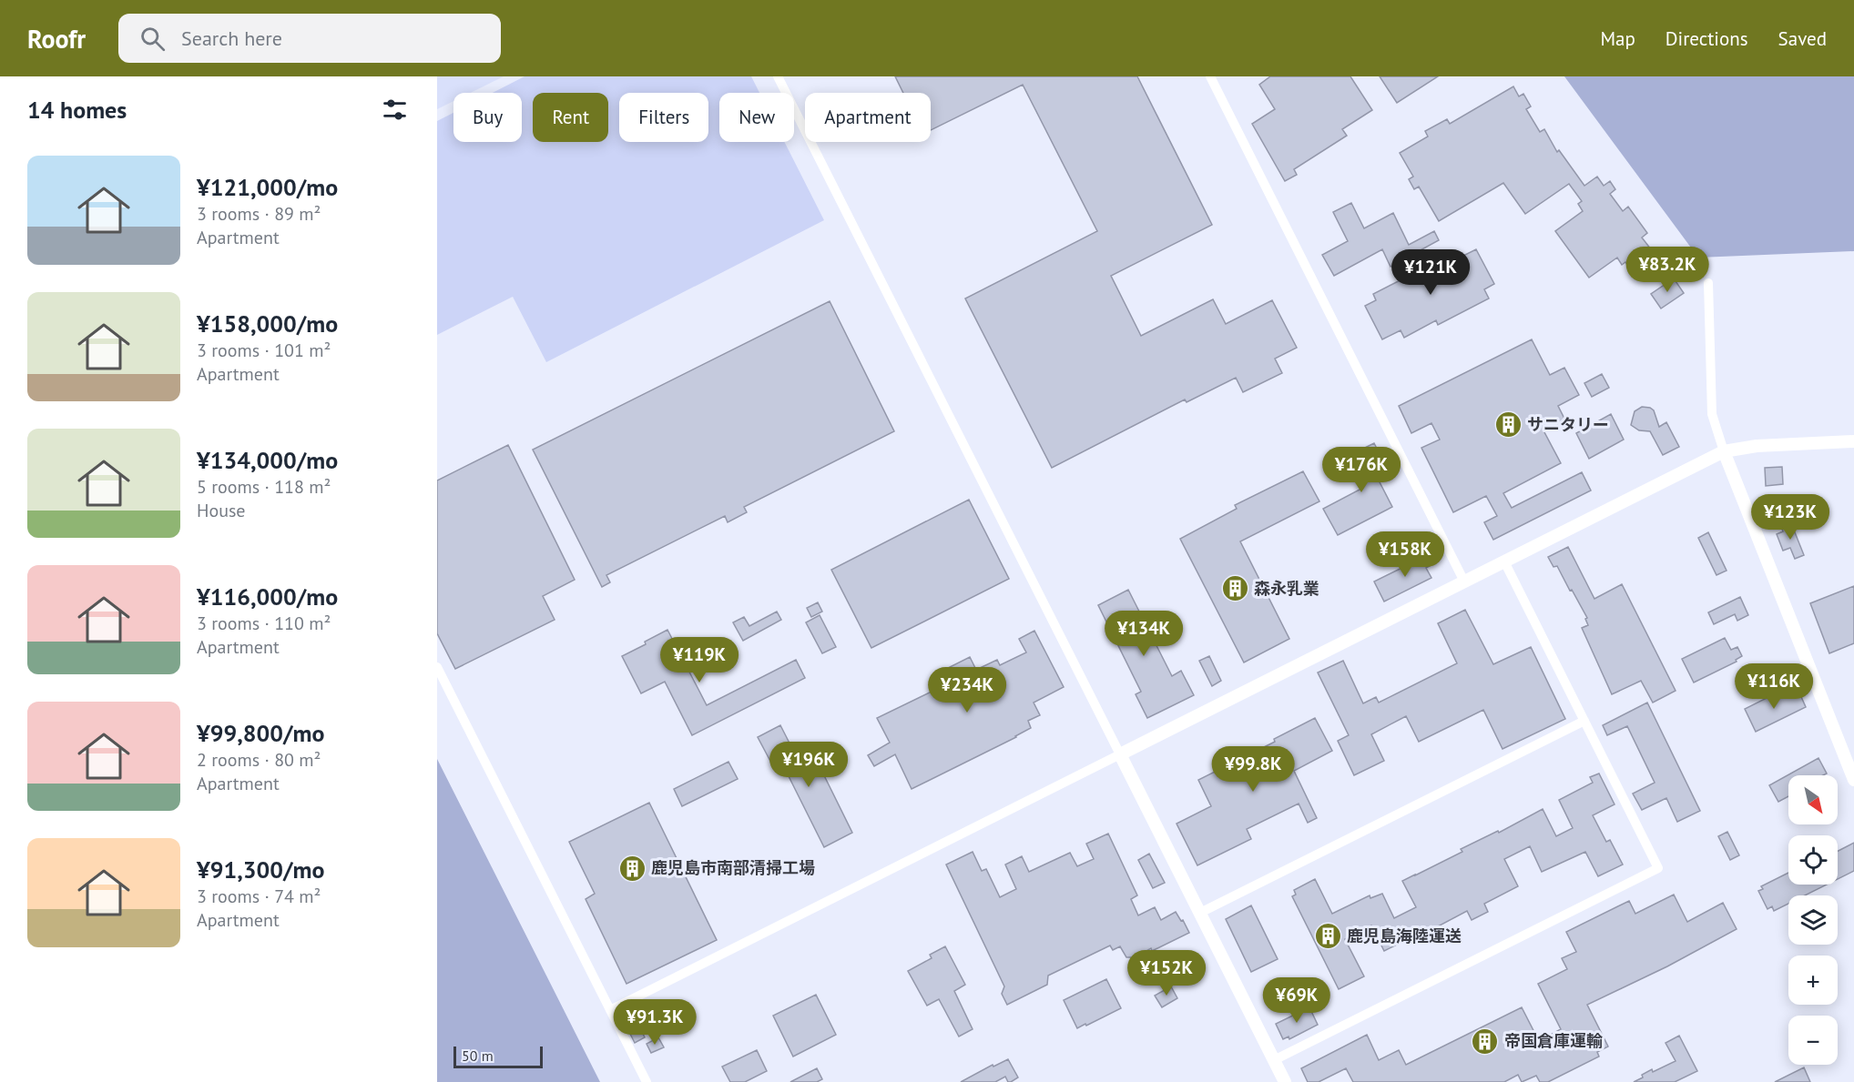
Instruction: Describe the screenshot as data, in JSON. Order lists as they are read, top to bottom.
{
  "places": {
    "building": [
      "サニタリー",
      "森永乳業",
      "鹿児島市南部清掃工場",
      "鹿児島海陸運送",
      "帝国倉庫運輸"
    ]
  },
  "scale_bar": "50 m",
  "north": "bottom right",
  "page": {
    "header": "Roofr",
    "search": "Search here",
    "nav": ["Map", "Directions", "Saved"],
    "heading": "14 homes",
    "chip": [
      "Buy",
      "Rent",
      "Filters",
      "New",
      "Apartment"
    ],
    "list": [
      {
        "name": "¥121,000/mo",
        "note": "3 rooms · 89 m² · Apartment"
      },
      {
        "name": "¥158,000/mo",
        "note": "3 rooms · 101 m² · Apartment"
      },
      {
        "name": "¥134,000/mo",
        "note": "5 rooms · 118 m² · House"
      },
      {
        "name": "¥116,000/mo",
        "note": "3 rooms · 110 m² · Apartment"
      },
      {
        "name": "¥99,800/mo",
        "note": "2 rooms · 80 m² · Apartment"
      },
      {
        "name": "¥91,300/mo",
        "note": "3 rooms · 74 m² · Apartment"
      }
    ],
    "price": [
      "¥83.2K",
      "¥121K",
      "¥176K",
      "¥123K",
      "¥158K",
      "¥134K",
      "¥119K",
      "¥116K",
      "¥234K",
      "¥196K",
      "¥99.8K",
      "¥152K",
      "¥69K",
      "¥91.3K"
    ],
    "map_buttons": ["+", "−"],
    "scale": "50 m"
  }
}
